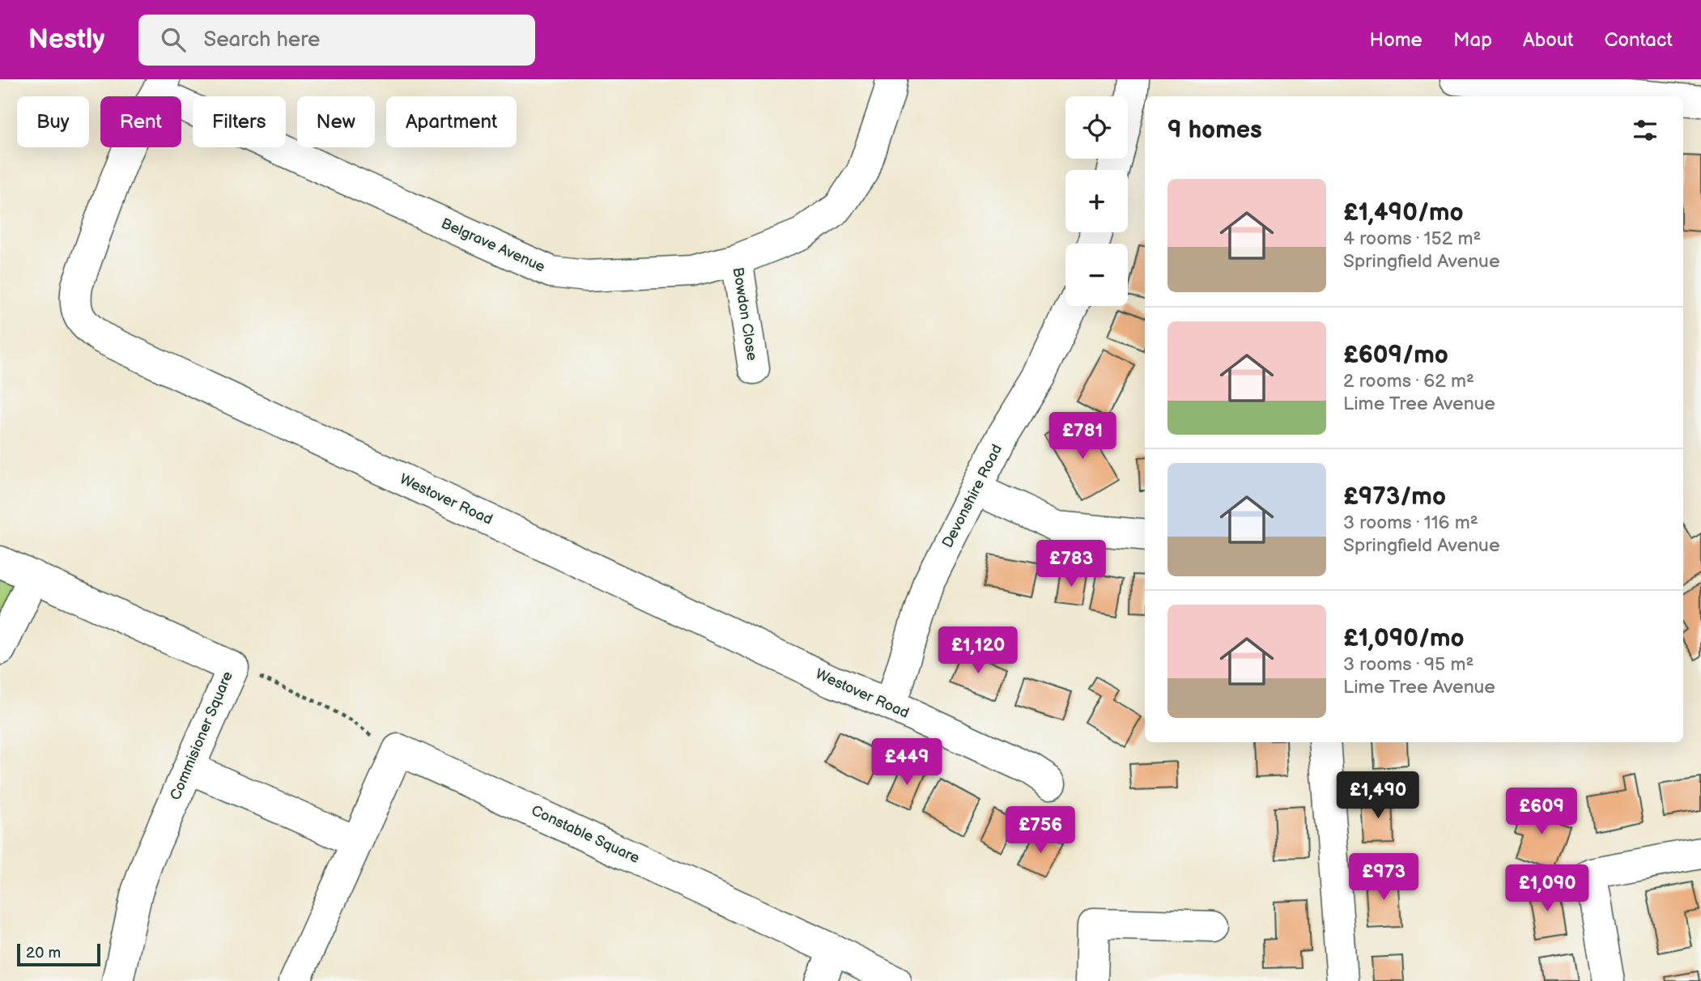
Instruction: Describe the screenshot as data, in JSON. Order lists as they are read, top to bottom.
{
  "streets": {
    "street": [
      "Belgrave Avenue",
      "Bowdon Close",
      "Devonshire Road",
      "Westover Road",
      "Commisioner Square",
      "Constable Square"
    ]
  },
  "crossings": [
    ["Belgrave Avenue", "Bowdon Close"],
    ["Belgrave Avenue", "Westover Road"],
    ["Devonshire Road", "Westover Road"]
  ],
  "scale_bar": "20 m",
  "page": {
    "header": "Nestly",
    "search": "Search here",
    "nav": [
      "Home",
      "Map",
      "About",
      "Contact"
    ],
    "map_buttons": ["+", "−"],
    "chip": [
      "Buy",
      "Rent",
      "Filters",
      "New",
      "Apartment"
    ],
    "heading": "9 homes",
    "list": [
      {
        "name": "£1,490/mo",
        "note": "4 rooms · 152 m² · Springfield Avenue"
      },
      {
        "name": "£609/mo",
        "note": "2 rooms · 62 m² · Lime Tree Avenue"
      },
      {
        "name": "£973/mo",
        "note": "3 rooms · 116 m² · Springfield Avenue"
      },
      {
        "name": "£1,090/mo",
        "note": "3 rooms · 95 m² · Lime Tree Avenue"
      }
    ],
    "price": [
      "£781",
      "£783",
      "£1,120",
      "£449",
      "£1,490",
      "£609",
      "£756",
      "£973",
      "£1,090"
    ],
    "scale": "20 m"
  }
}
